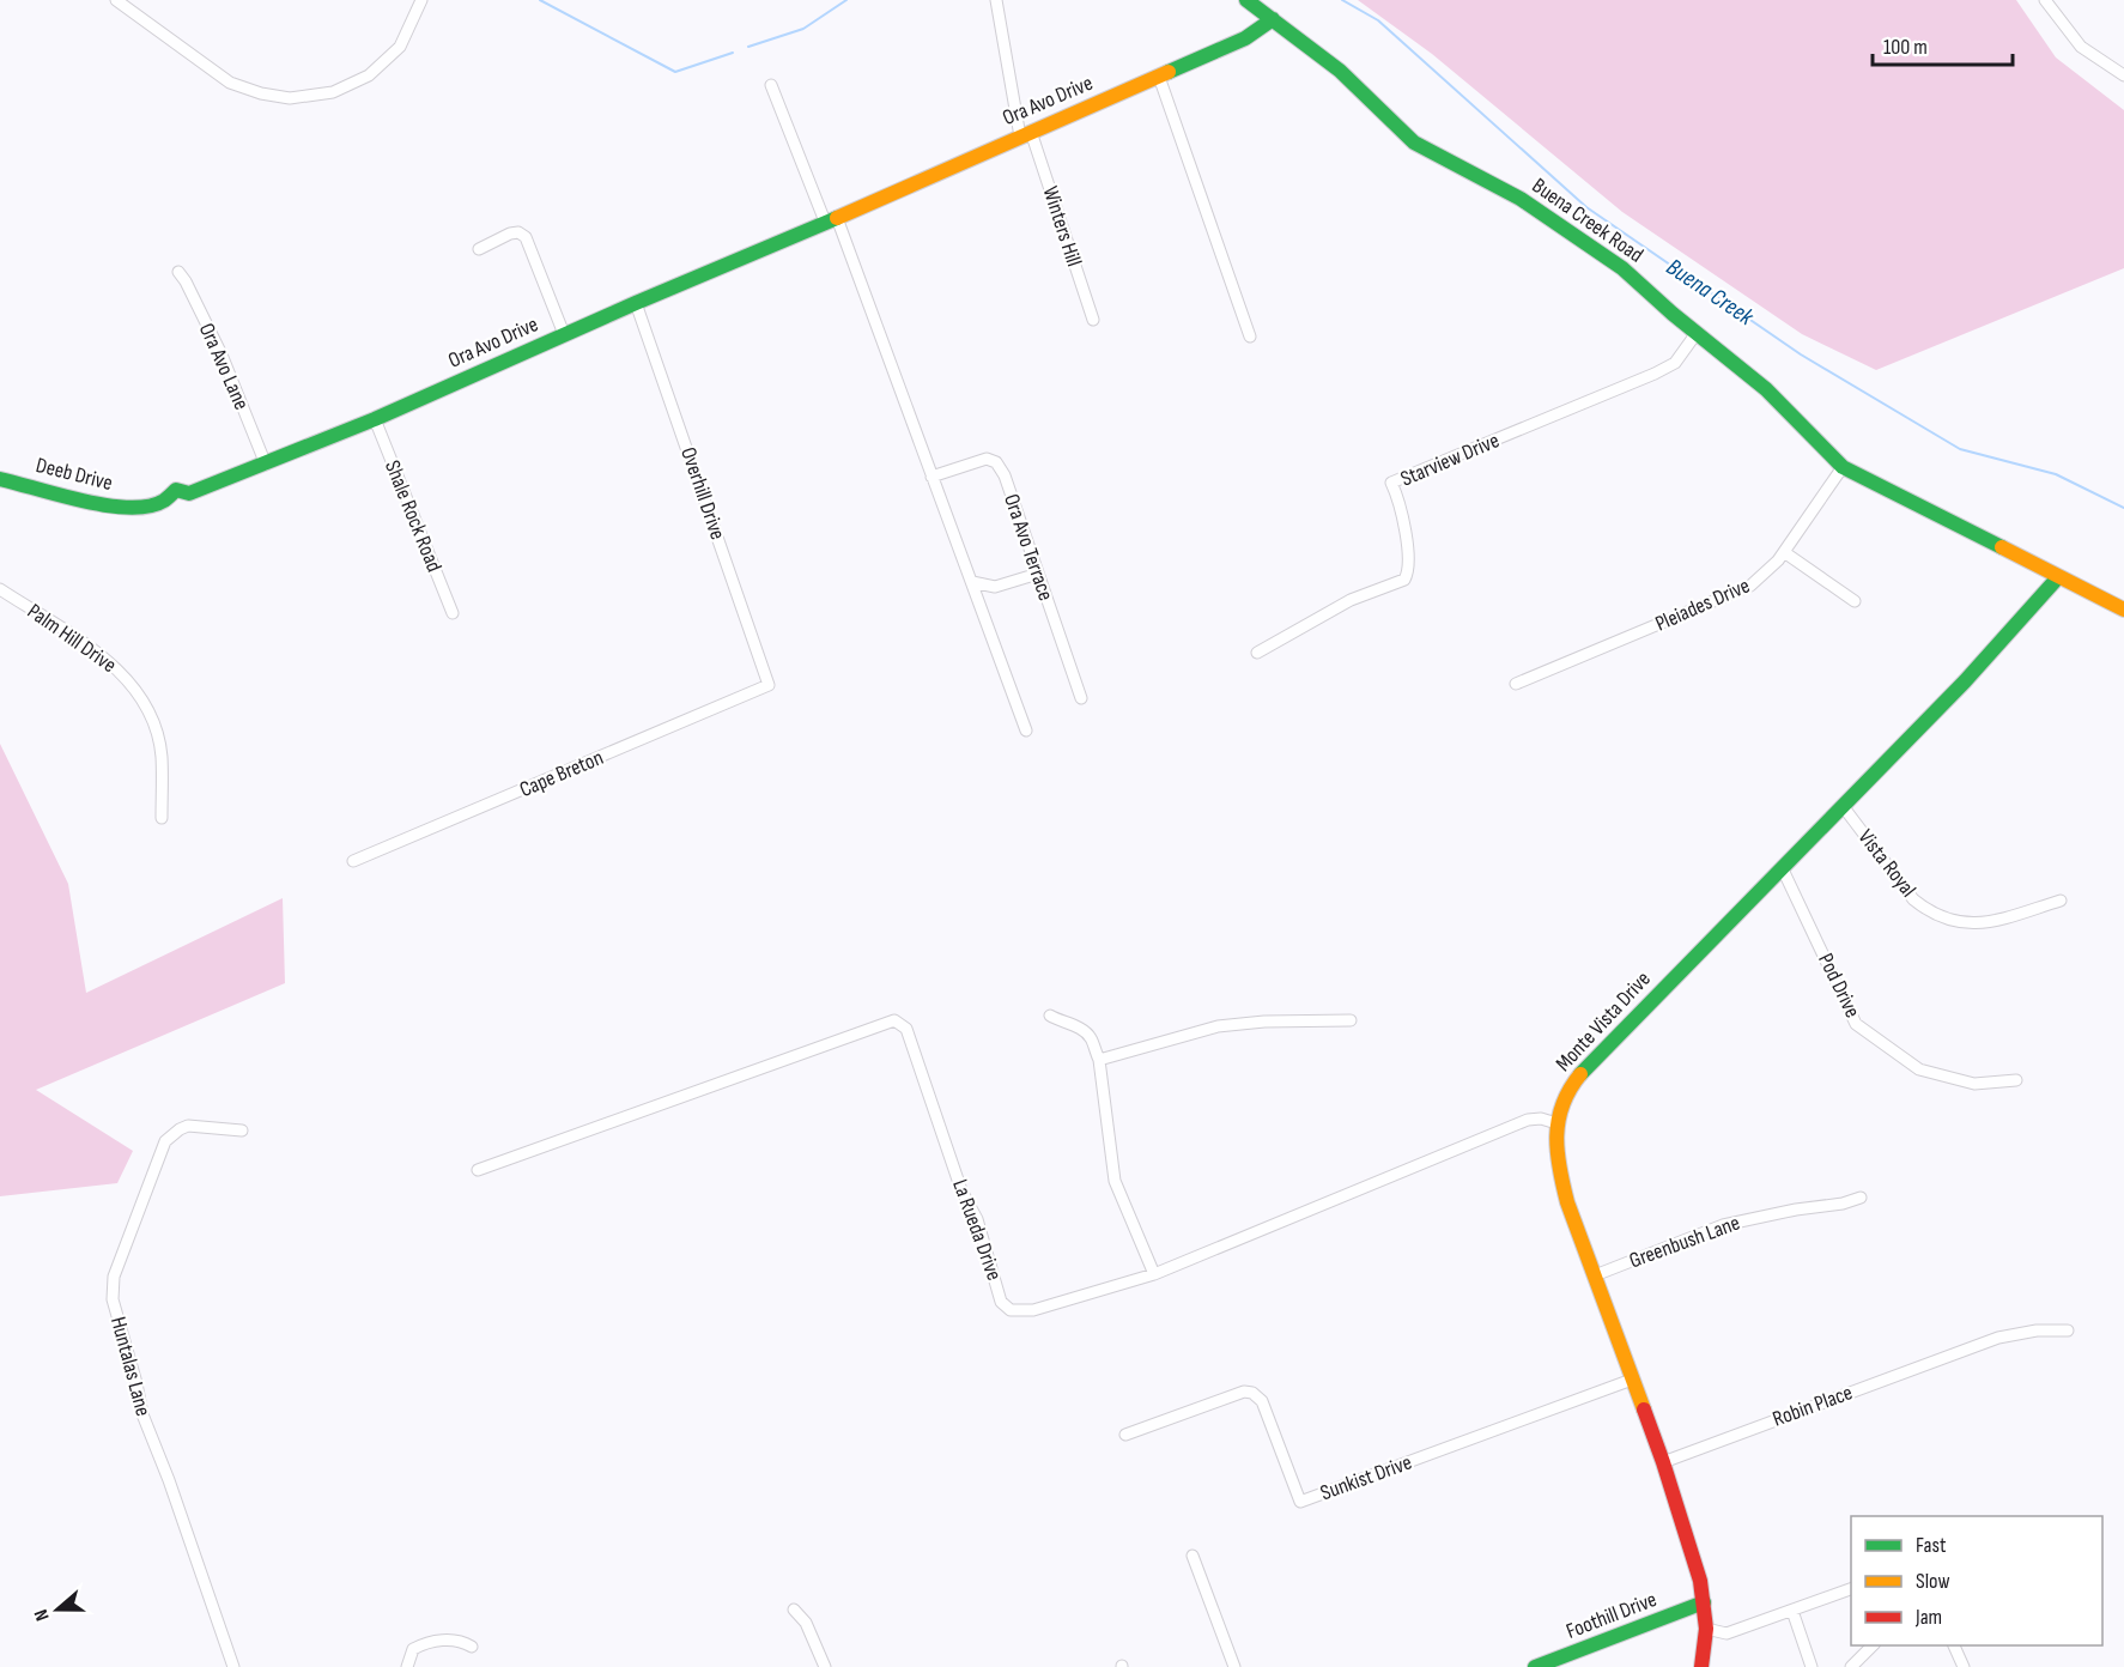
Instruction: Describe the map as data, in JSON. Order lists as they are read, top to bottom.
{
  "streets": {
    "main road": [
      "Ora Avo Drive",
      "Buena Creek Road",
      "Deeb Drive",
      "Monte Vista Drive",
      "Foothill Drive"
    ],
    "street": [
      "Winters Hill",
      "Ora Avo Lane",
      "Starview Drive",
      "Overhill Drive",
      "Shale Rock Road",
      "Ora Avo Terrace",
      "Pleiades Drive",
      "Palm Hill Drive",
      "Cape Breton",
      "Vista Royal",
      "Pod Drive",
      "La Rueda Drive",
      "Greenbush Lane",
      "Huntalas Lane",
      "Robin Place",
      "Sunkist Drive"
    ]
  },
  "crossings": [
    ["Ora Avo Drive", "Buena Creek Road"],
    ["Ora Avo Drive", "Winters Hill"],
    ["Ora Avo Drive", "Ora Avo Lane"],
    ["Ora Avo Drive", "Deeb Drive"],
    ["Ora Avo Drive", "Overhill Drive"],
    ["Ora Avo Drive", "Shale Rock Road"],
    ["Buena Creek Road", "Starview Drive"],
    ["Buena Creek Road", "Pleiades Drive"],
    ["Buena Creek Road", "Monte Vista Drive"],
    ["Overhill Drive", "Cape Breton"],
    ["Vista Royal", "Monte Vista Drive"],
    ["Pod Drive", "Monte Vista Drive"],
    ["Monte Vista Drive", "La Rueda Drive"],
    ["Monte Vista Drive", "Greenbush Lane"],
    ["Monte Vista Drive", "Robin Place"],
    ["Monte Vista Drive", "Sunkist Drive"],
    ["Monte Vista Drive", "Foothill Drive"]
  ],
  "water": ["Buena Creek"],
  "legend": ["Fast", "Slow", "Jam"],
  "scale_bar": "100 m",
  "north": "left"
}
